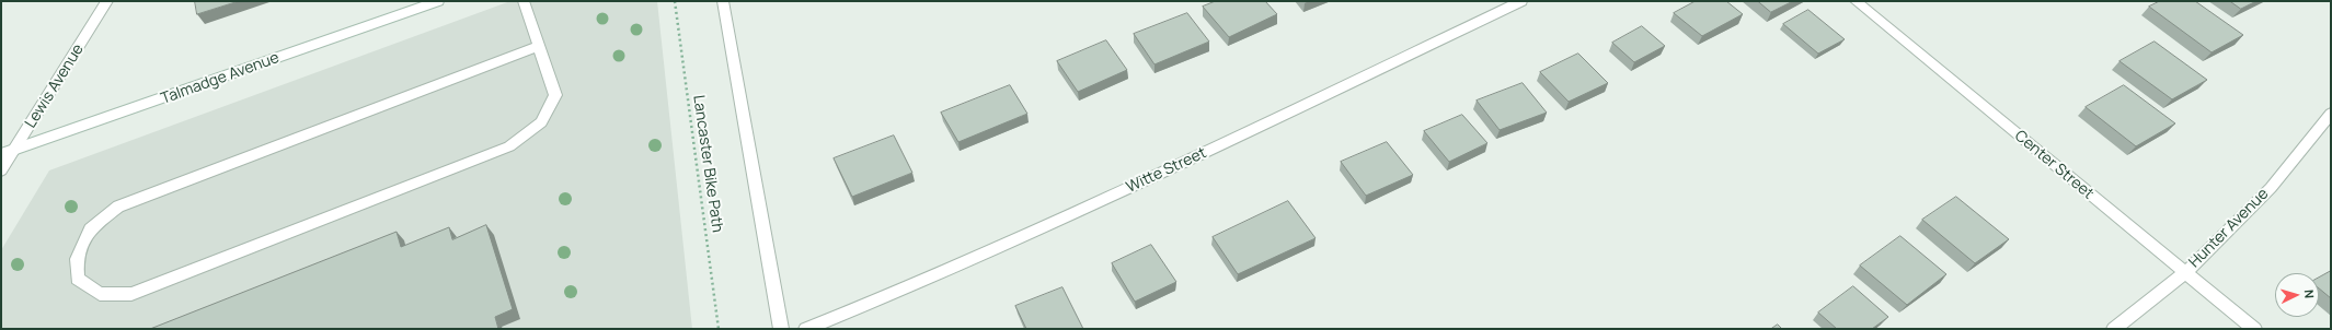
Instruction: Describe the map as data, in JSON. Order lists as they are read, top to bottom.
{
  "streets": {
    "street": [
      "Talmadge Avenue",
      "Lewis Avenue",
      "Center Street",
      "Witte Street",
      "Hunter Avenue"
    ],
    "path": ["Lancaster Bike Path"]
  },
  "crossings": [
    ["Talmadge Avenue", "Lewis Avenue"],
    ["Center Street", "Hunter Avenue"]
  ],
  "north": "right"
}
